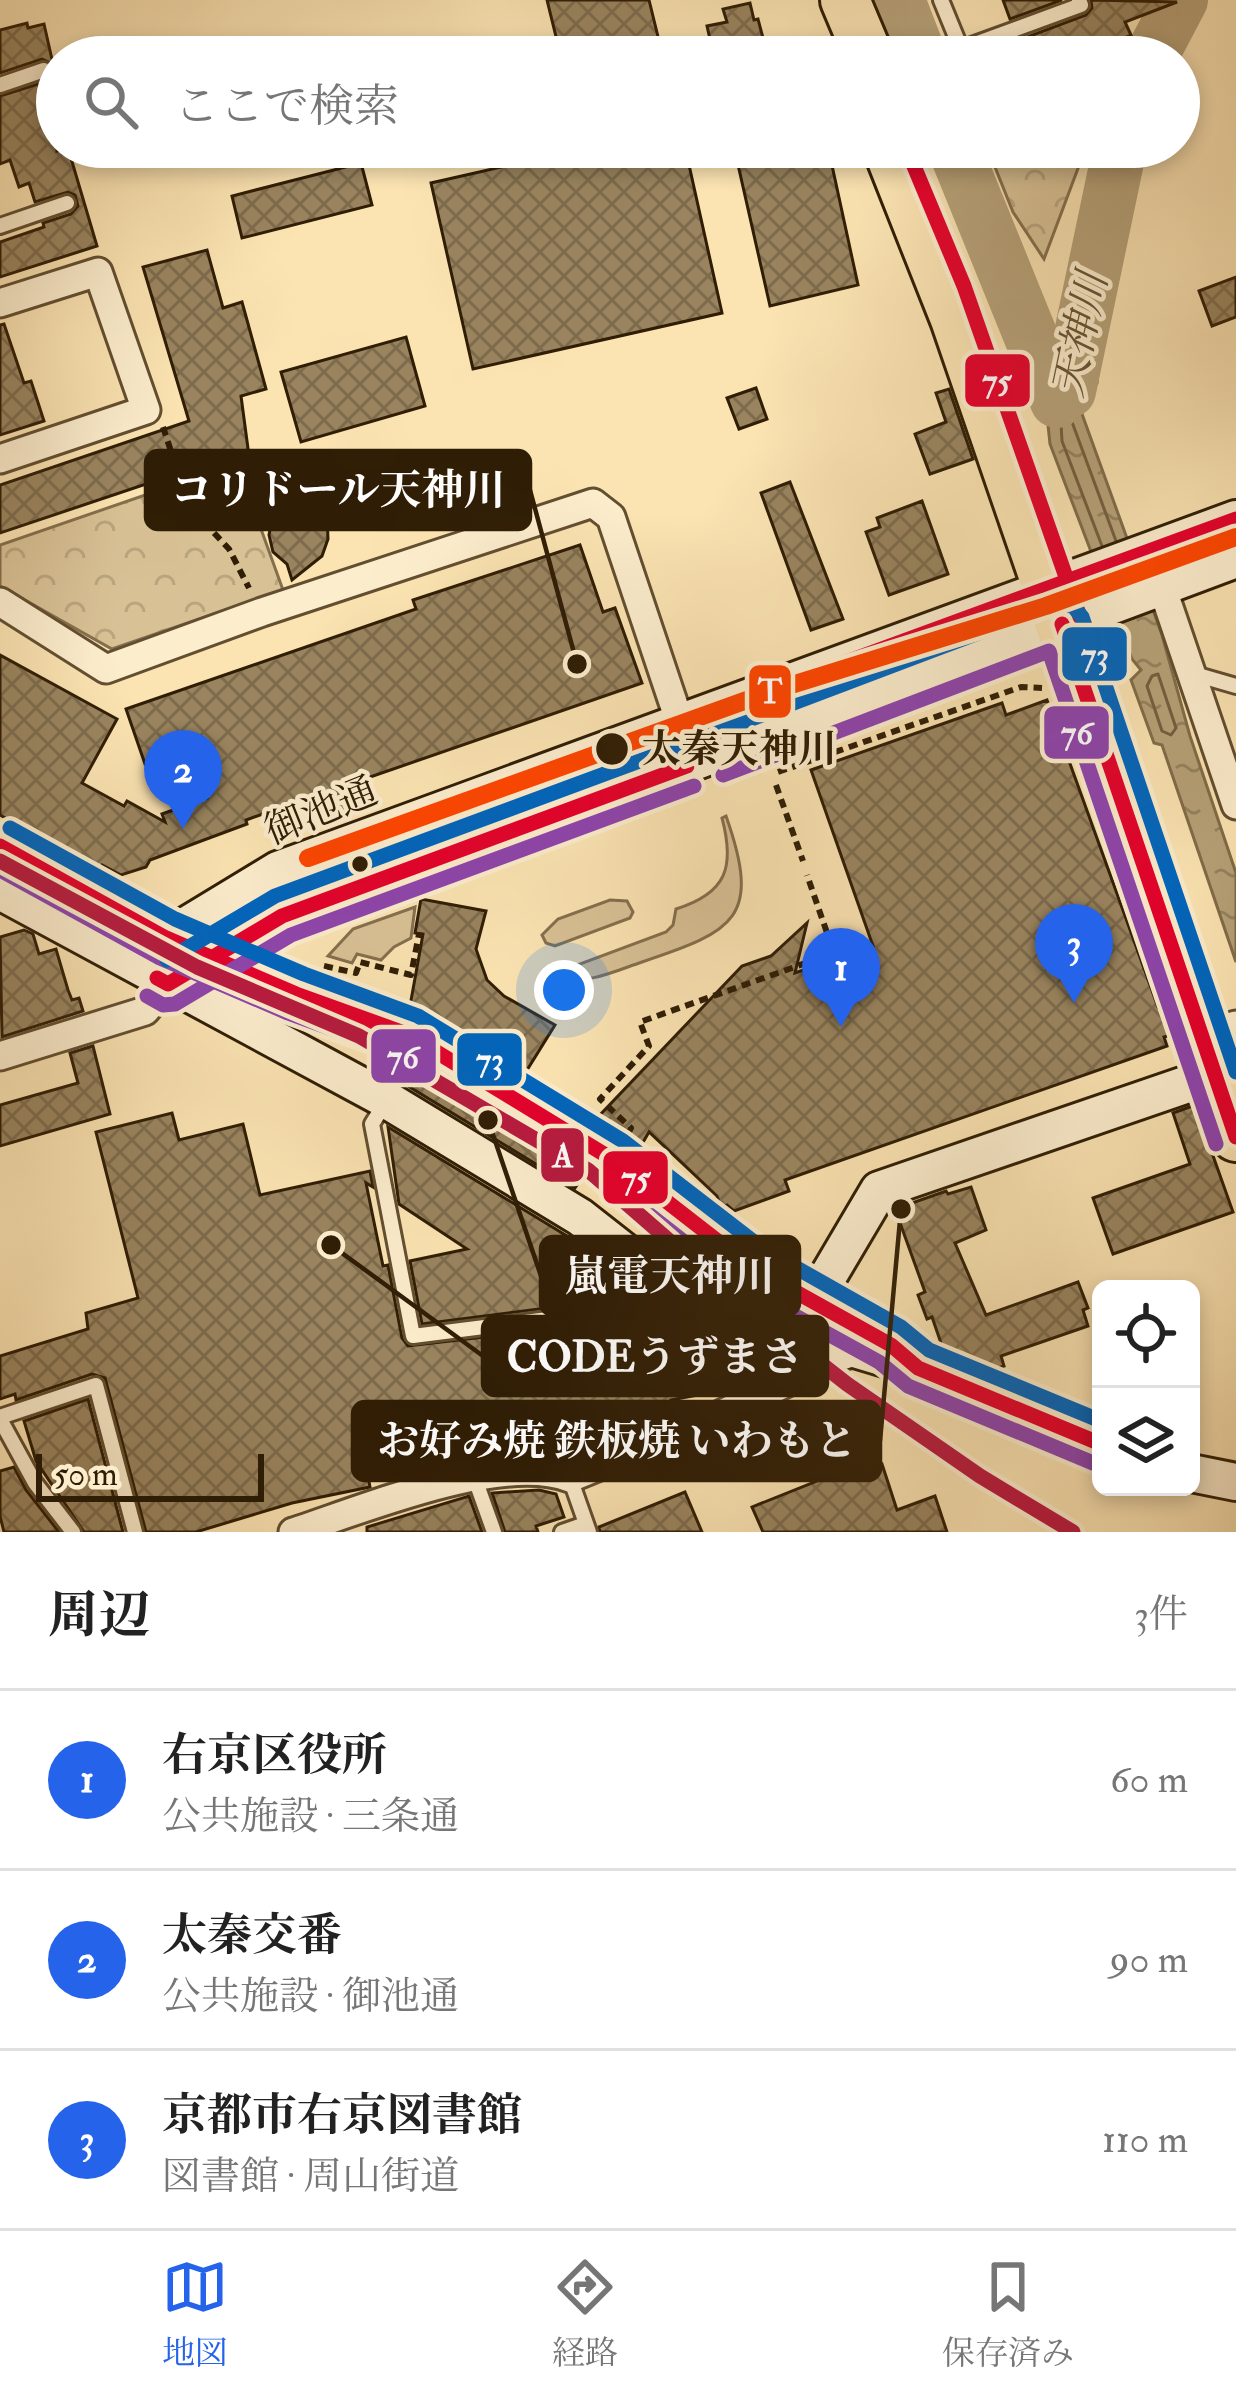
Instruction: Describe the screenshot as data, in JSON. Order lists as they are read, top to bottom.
{
  "streets": {
    "street": ["御池通"]
  },
  "water": ["天神川"],
  "places": [
    "コリドール天神川",
    "太秦天神川",
    "嵐電天神川",
    "お好み焼 鉄板焼 いわもと",
    "CODEうずまさ"
  ],
  "lines": [
    "transit line 75",
    "transit line T",
    "transit line 73",
    "transit line 76",
    "transit line A"
  ],
  "scale_bar": "50 m",
  "page": {
    "search": "ここで検索",
    "pins": ["2", "3", "1"],
    "scale": "50 m",
    "heading": ["周辺", "3件"],
    "list": [
      {
        "mark": "1",
        "name": "右京区役所",
        "note": "公共施設 · 三条通",
        "value": "60 m"
      },
      {
        "mark": "2",
        "name": "太秦交番",
        "note": "公共施設 · 御池通",
        "value": "90 m"
      },
      {
        "mark": "3",
        "name": "京都市右京図書館",
        "note": "図書館 · 周山街道",
        "value": "110 m"
      }
    ],
    "nav": ["地図", "経路", "保存済み"]
  }
}
